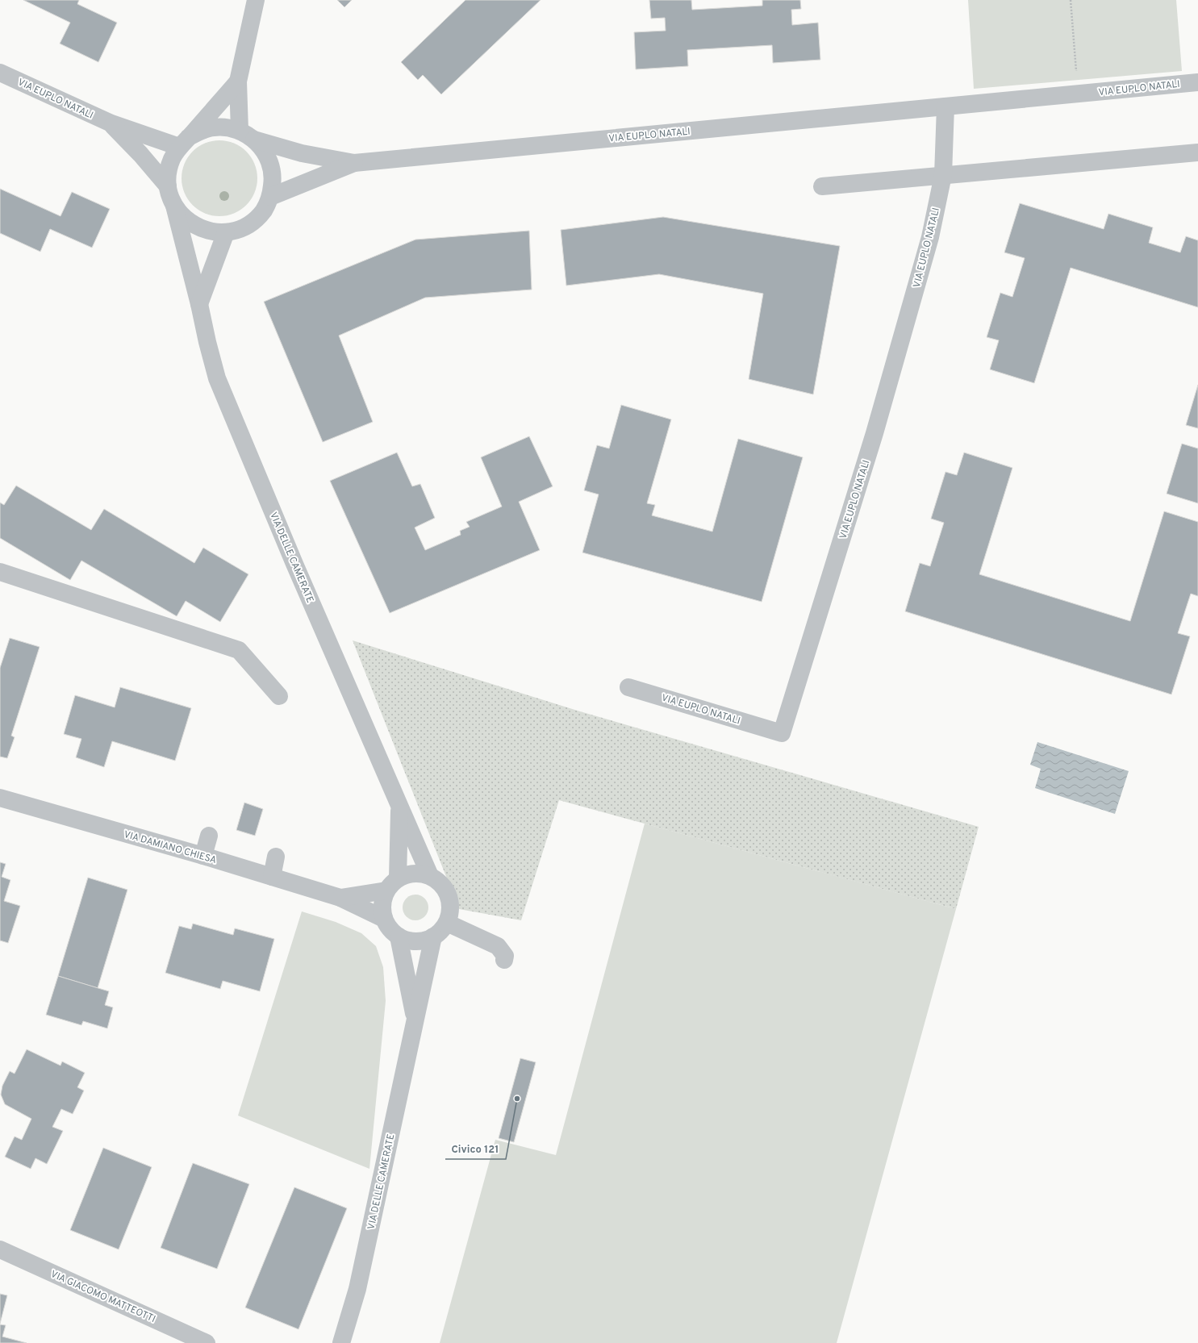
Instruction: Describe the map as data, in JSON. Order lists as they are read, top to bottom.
{
  "streets": {
    "street": [
      "VIA EUPLO NATALI",
      "VIA DELLE CAMERATE",
      "VIA DAMIANO CHIESA",
      "VIA GIACOMO MATTEOTTI"
    ]
  },
  "crossings": [
    ["VIA EUPLO NATALI", "VIA DELLE CAMERATE"],
    ["VIA DELLE CAMERATE", "VIA DAMIANO CHIESA"]
  ],
  "places": ["Civico 121"]
}
